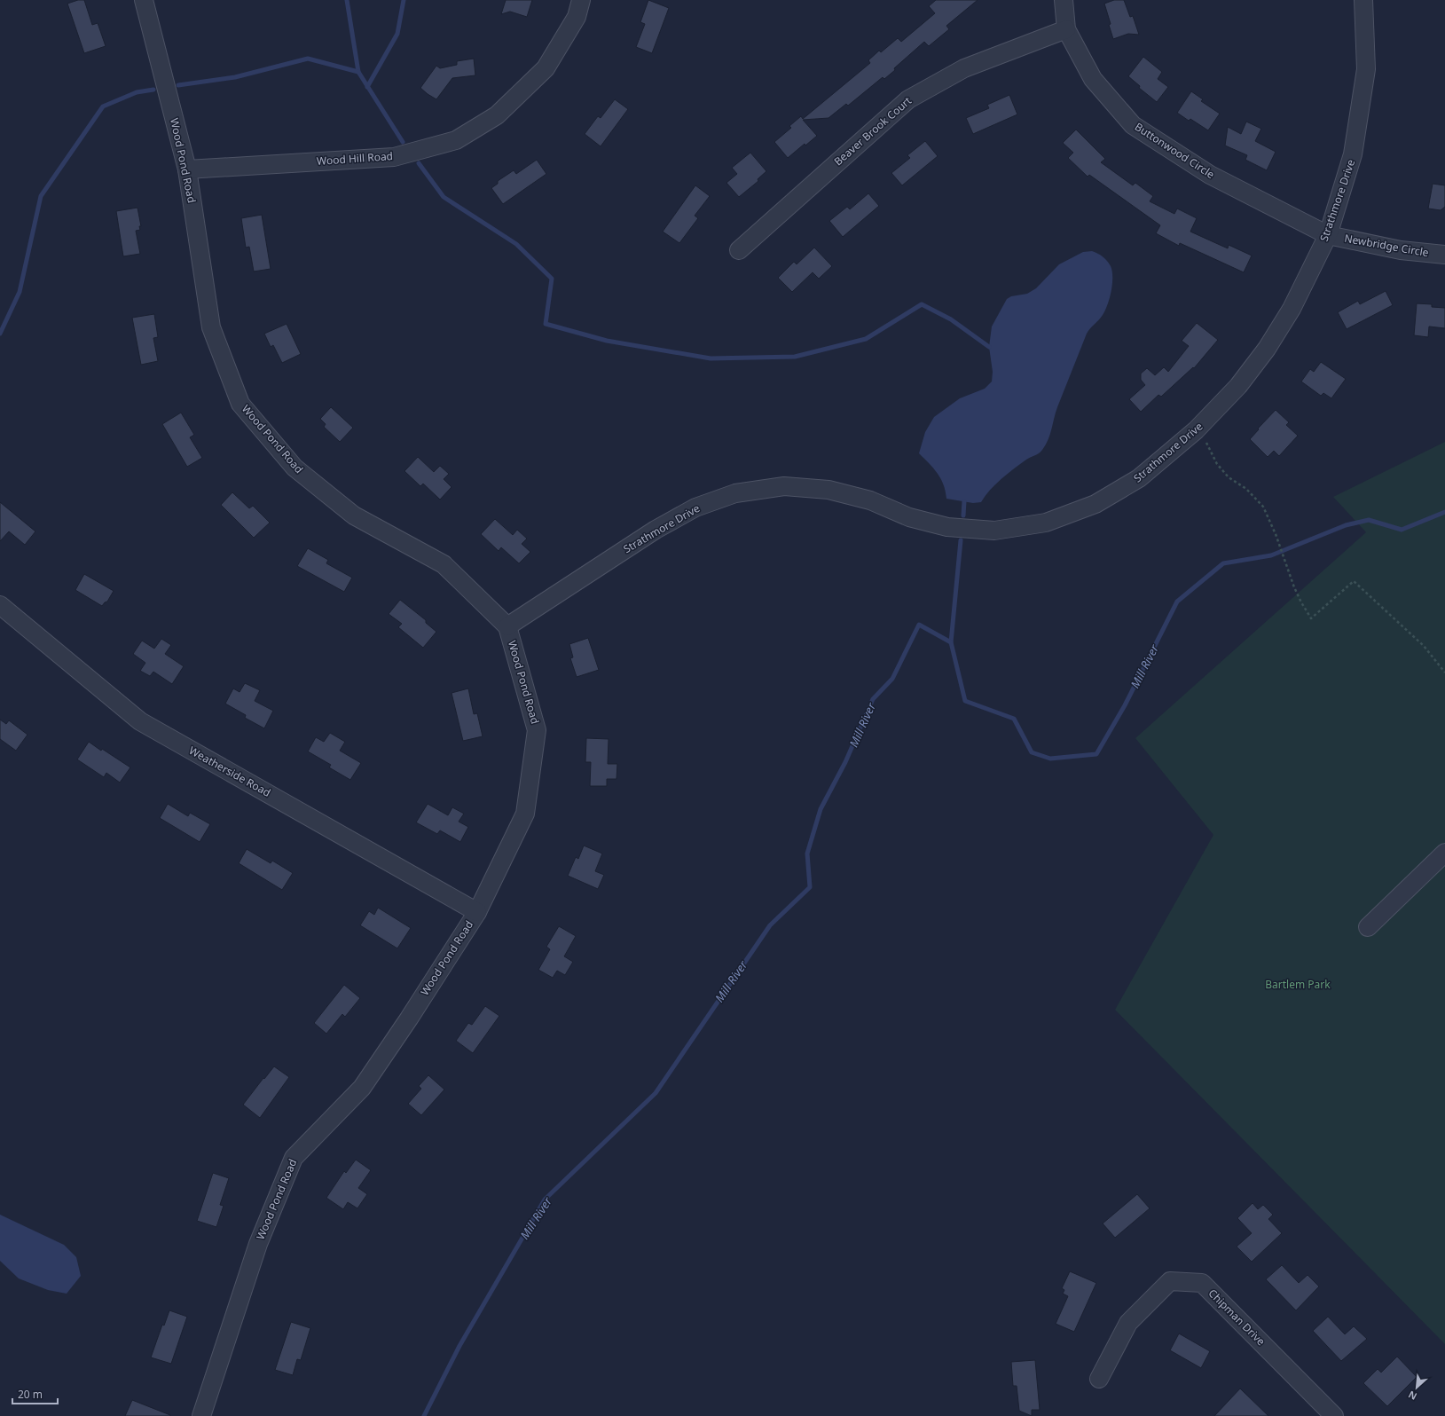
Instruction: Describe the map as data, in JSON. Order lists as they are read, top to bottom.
{
  "streets": {
    "street": [
      "Beaver Brook Court",
      "Buttonwood Circle",
      "Wood Hill Road",
      "Wood Pond Road",
      "Strathmore Drive",
      "Newbridge Circle",
      "Weatherside Road",
      "Chipman Drive"
    ]
  },
  "crossings": [
    ["Beaver Brook Court", "Buttonwood Circle"],
    ["Buttonwood Circle", "Strathmore Drive"],
    ["Buttonwood Circle", "Newbridge Circle"],
    ["Wood Hill Road", "Wood Pond Road"],
    ["Wood Pond Road", "Strathmore Drive"],
    ["Wood Pond Road", "Weatherside Road"],
    ["Strathmore Drive", "Newbridge Circle"]
  ],
  "water": ["Mill River"],
  "parks": ["Bartlem Park"],
  "scale_bar": "20 m",
  "north": "bottom left"
}
